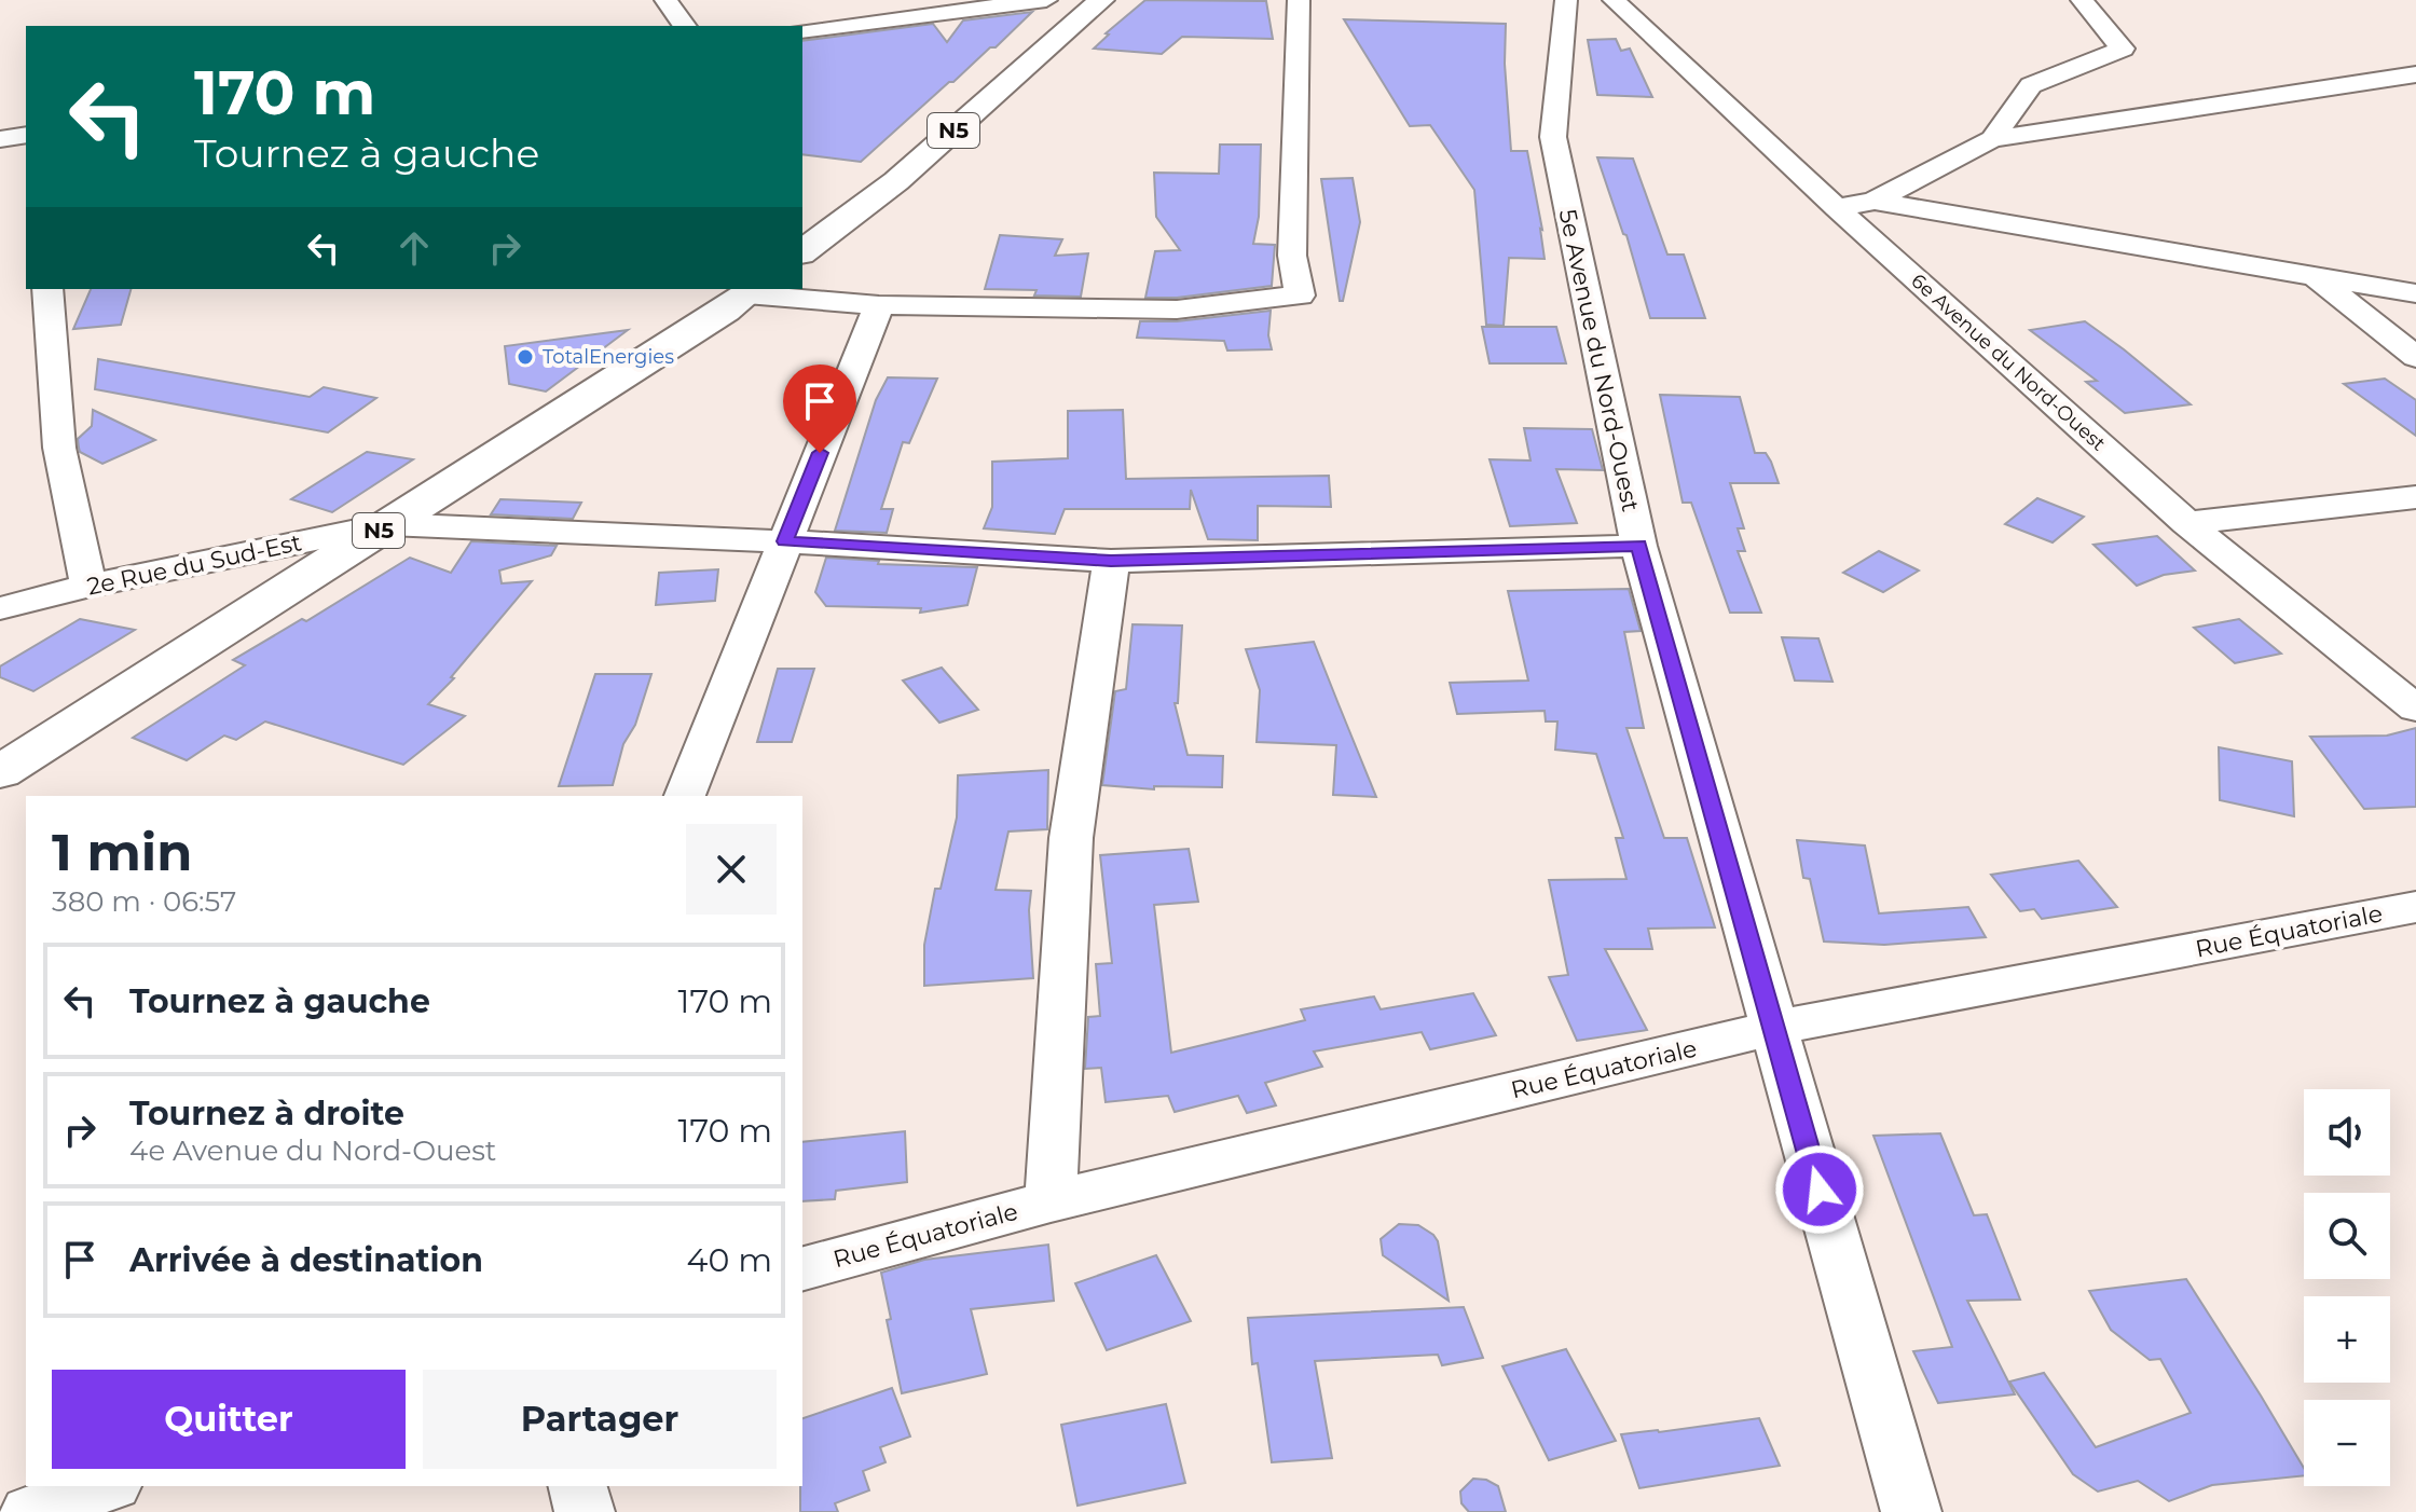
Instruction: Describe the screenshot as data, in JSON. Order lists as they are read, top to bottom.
{
  "streets": {
    "highway": ["N5"],
    "street": [
      "5e Avenue du Nord-Ouest",
      "6e Avenue du Nord-Ouest",
      "2e Rue du Sud-Est",
      "Rue Équatoriale"
    ]
  },
  "crossings": [
    ["N5", "2e Rue du Sud-Est"],
    ["5e Avenue du Nord-Ouest", "2e Rue du Sud-Est"],
    ["5e Avenue du Nord-Ouest", "Rue Équatoriale"]
  ],
  "places": ["TotalEnergies"],
  "page": {
    "turn": ["170 m", "Tournez à gauche"],
    "heading": ["1 min", "380 m · 06:57"],
    "list": [
      {
        "name": "Tournez à gauche",
        "value": "170 m"
      },
      {
        "name": "Tournez à droite",
        "note": "4e Avenue du Nord-Ouest",
        "value": "170 m"
      },
      {
        "name": "Arrivée à destination",
        "value": "40 m"
      }
    ],
    "map_buttons": ["+", "−"],
    "buttons": ["Quitter", "Partager"]
  }
}
